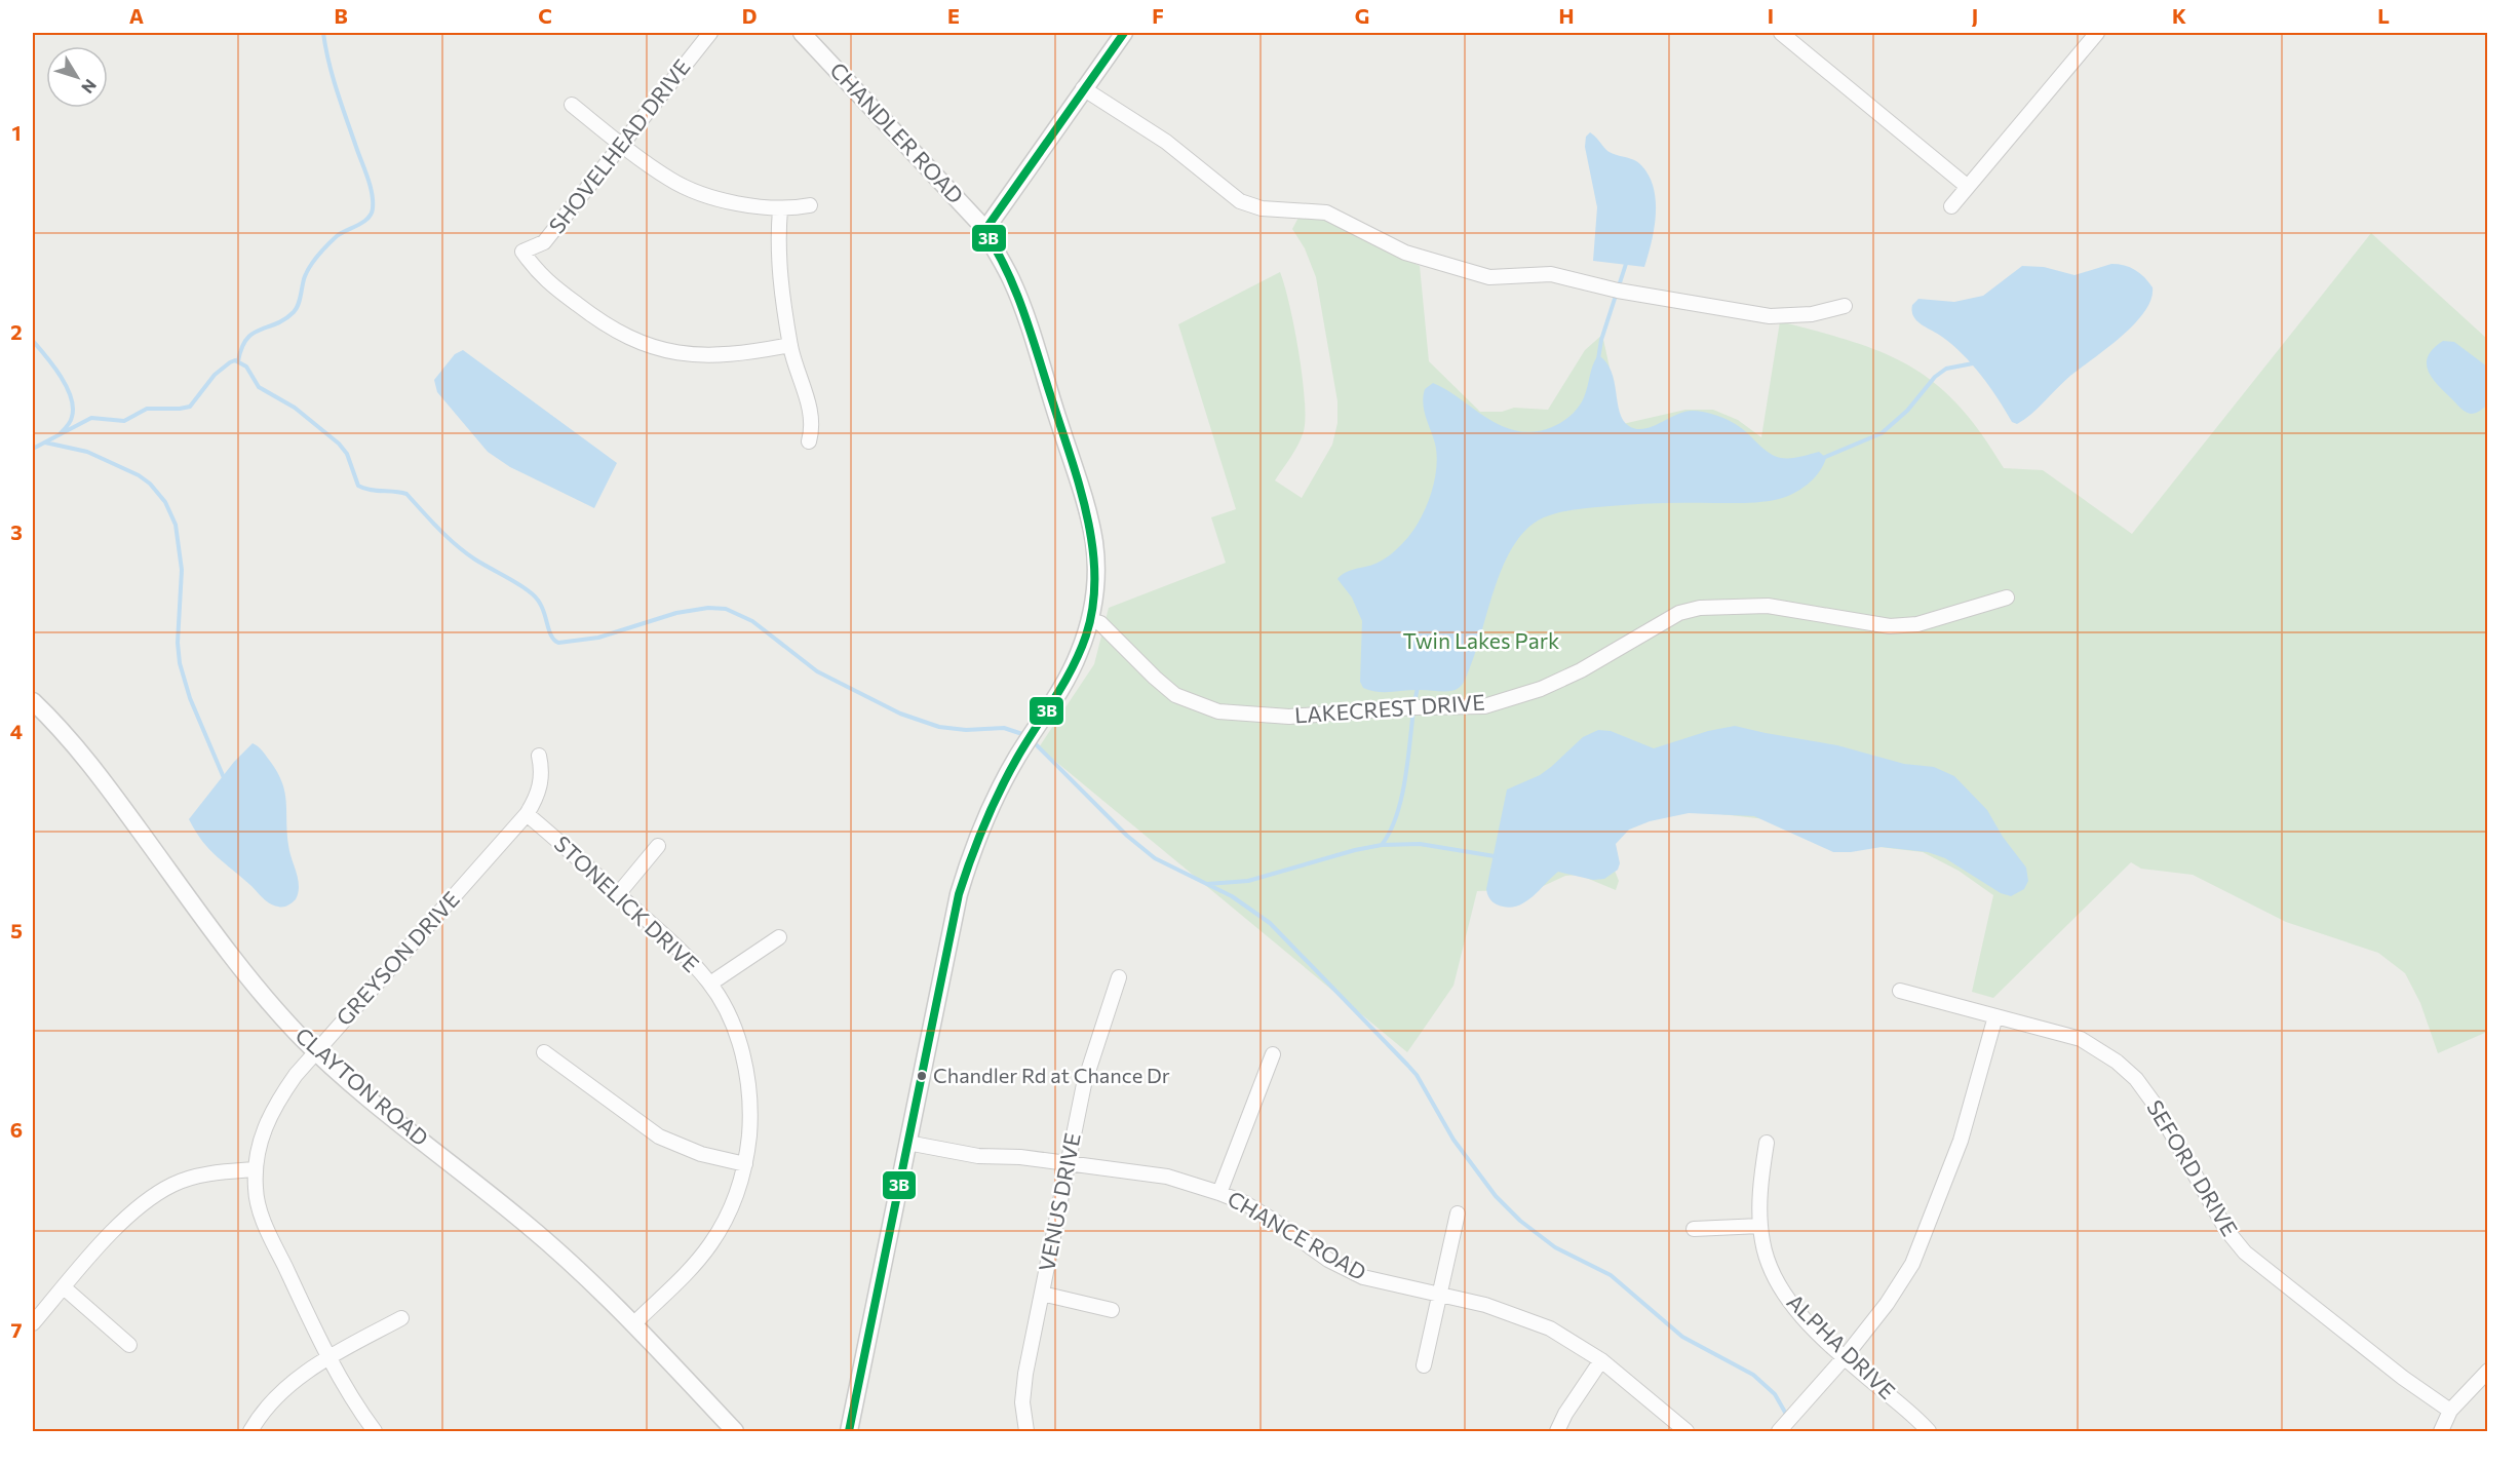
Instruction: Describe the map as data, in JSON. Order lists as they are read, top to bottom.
{
  "streets": {
    "street": [
      "CHANDLER ROAD",
      "SHOVELHEAD DRIVE",
      "LAKECREST DRIVE",
      "STONELICK DRIVE",
      "GREYSON DRIVE",
      "CLAYTON ROAD",
      "SEFORD DRIVE",
      "VENUS DRIVE",
      "CHANCE ROAD",
      "ALPHA DRIVE"
    ]
  },
  "crossings": [
    ["CHANDLER ROAD", "LAKECREST DRIVE"],
    ["CHANDLER ROAD", "CHANCE ROAD"],
    ["STONELICK DRIVE", "GREYSON DRIVE"],
    ["STONELICK DRIVE", "CLAYTON ROAD"],
    ["GREYSON DRIVE", "CLAYTON ROAD"],
    ["VENUS DRIVE", "CHANCE ROAD"]
  ],
  "parks": ["Twin Lakes Park"],
  "places": ["Chandler Rd at Chance Dr"],
  "lines": ["transit line 3B"],
  "north": "bottom right",
  "grid": {
    "columns": [
      "A",
      "B",
      "C",
      "D",
      "E",
      "F",
      "G",
      "H",
      "I",
      "J",
      "K",
      "L"
    ],
    "rows": [
      "1",
      "2",
      "3",
      "4",
      "5",
      "6",
      "7"
    ]
  }
}
